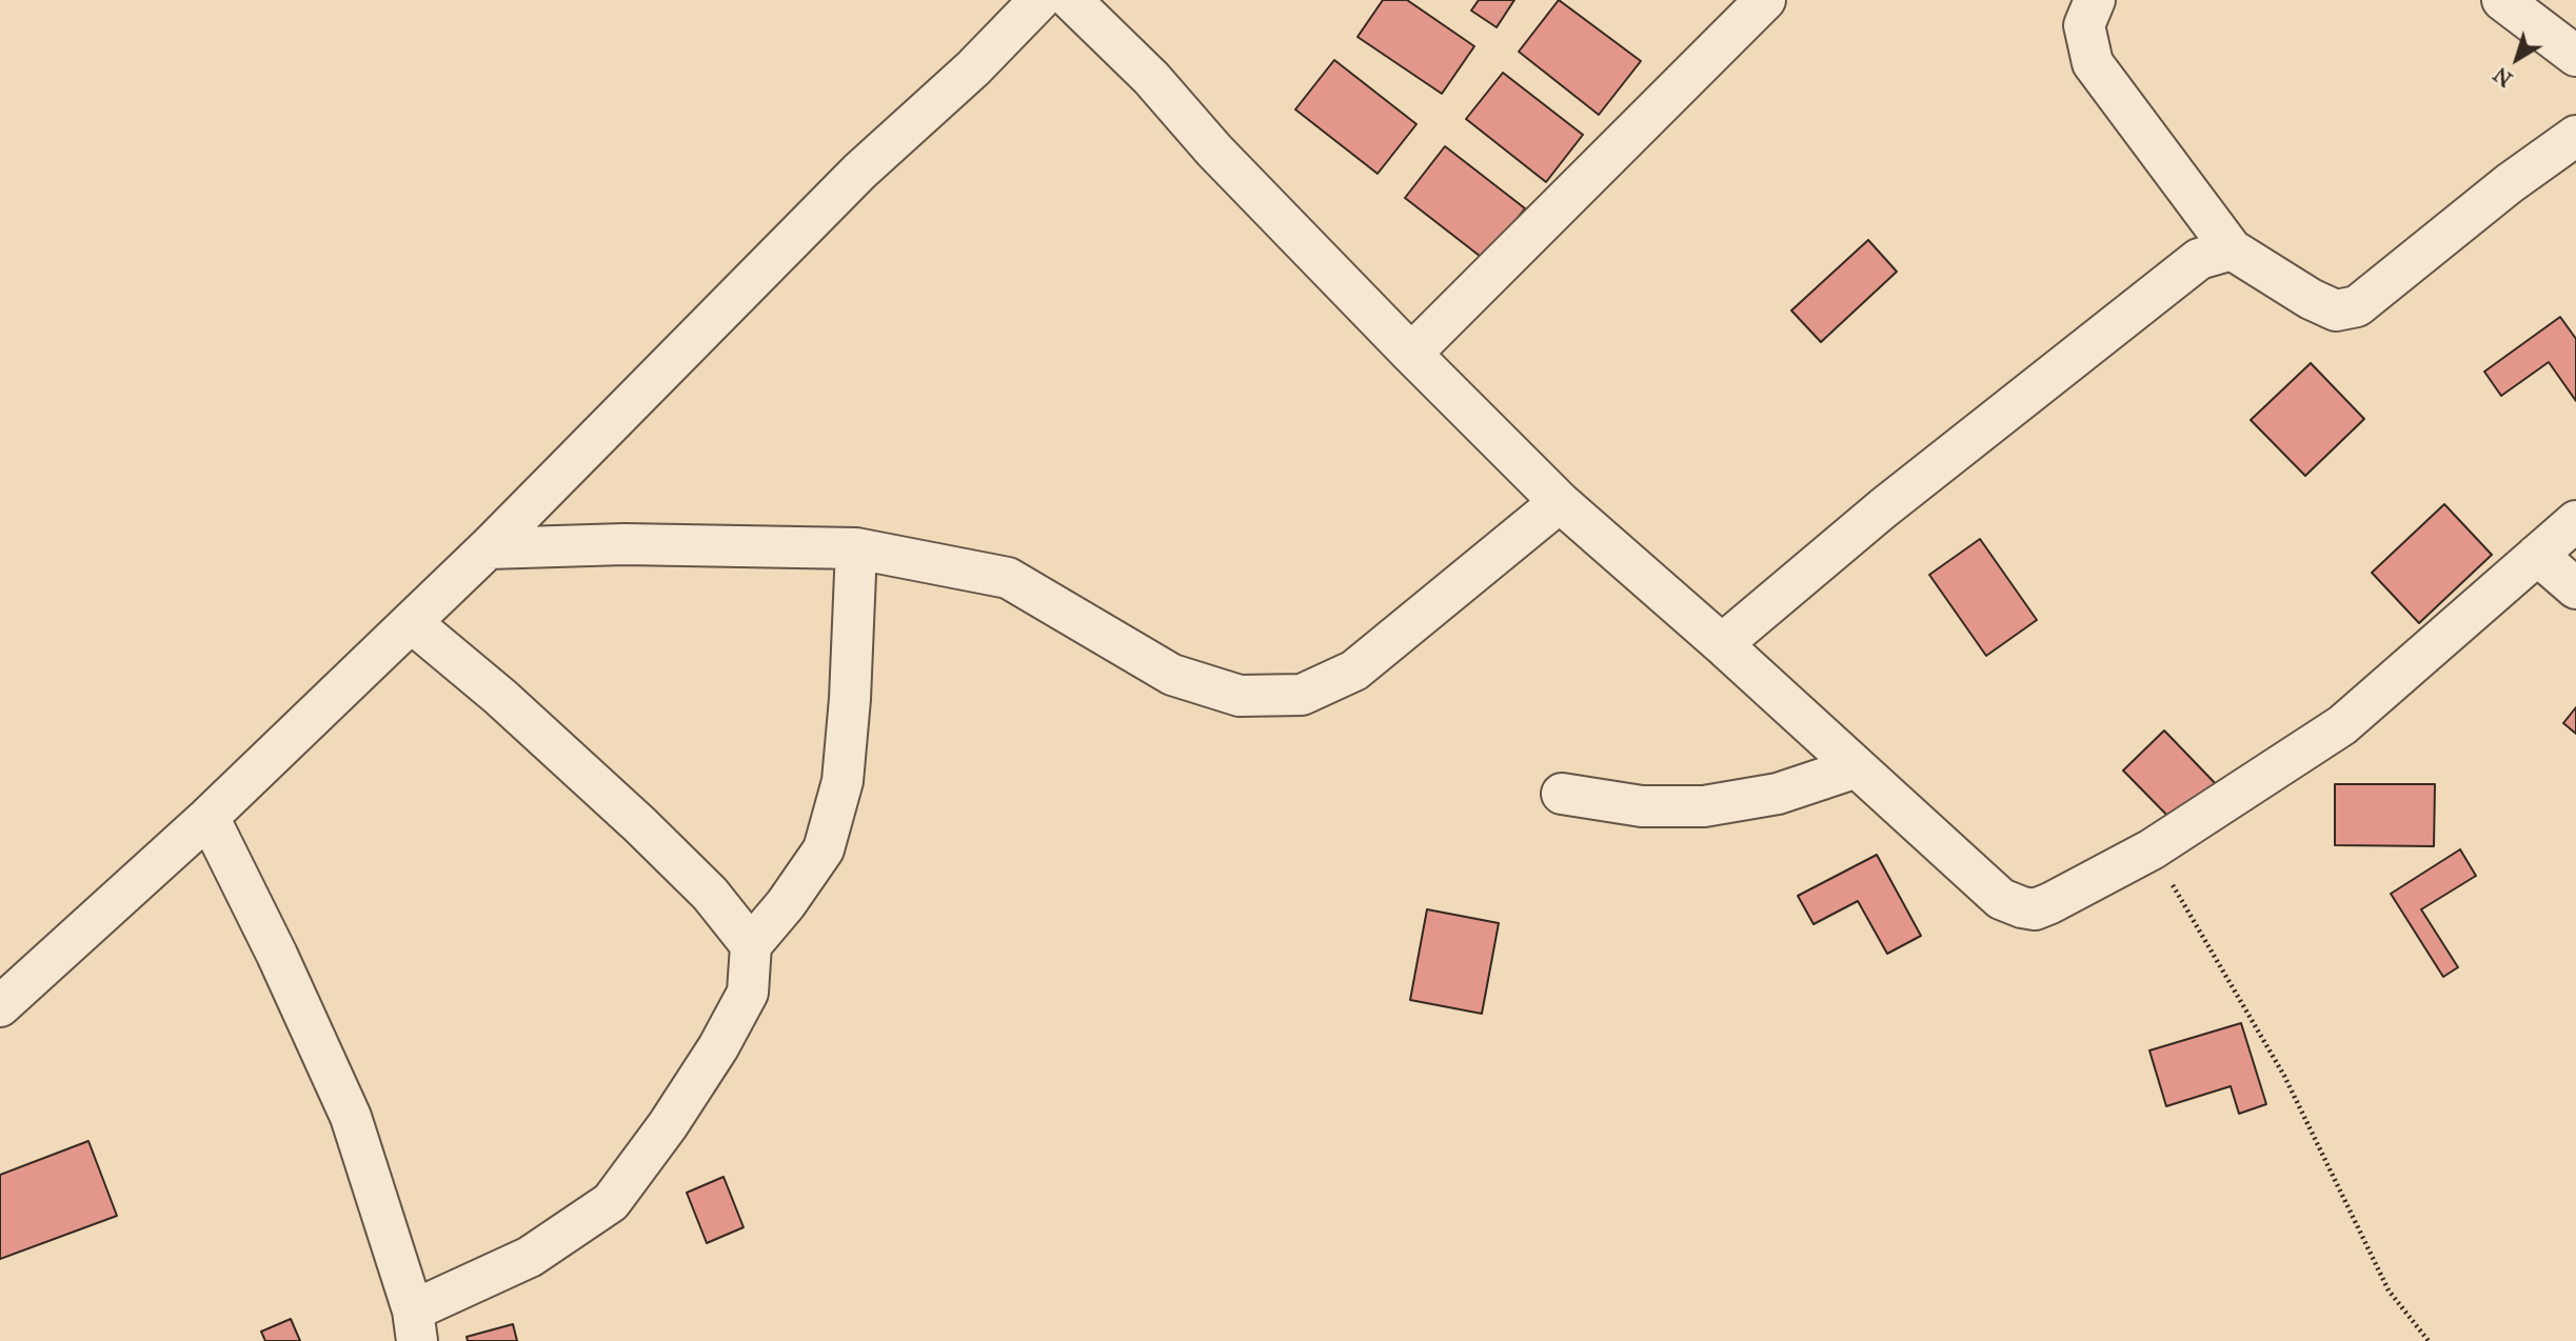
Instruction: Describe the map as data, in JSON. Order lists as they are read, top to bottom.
{
  "north": "bottom left"
}
